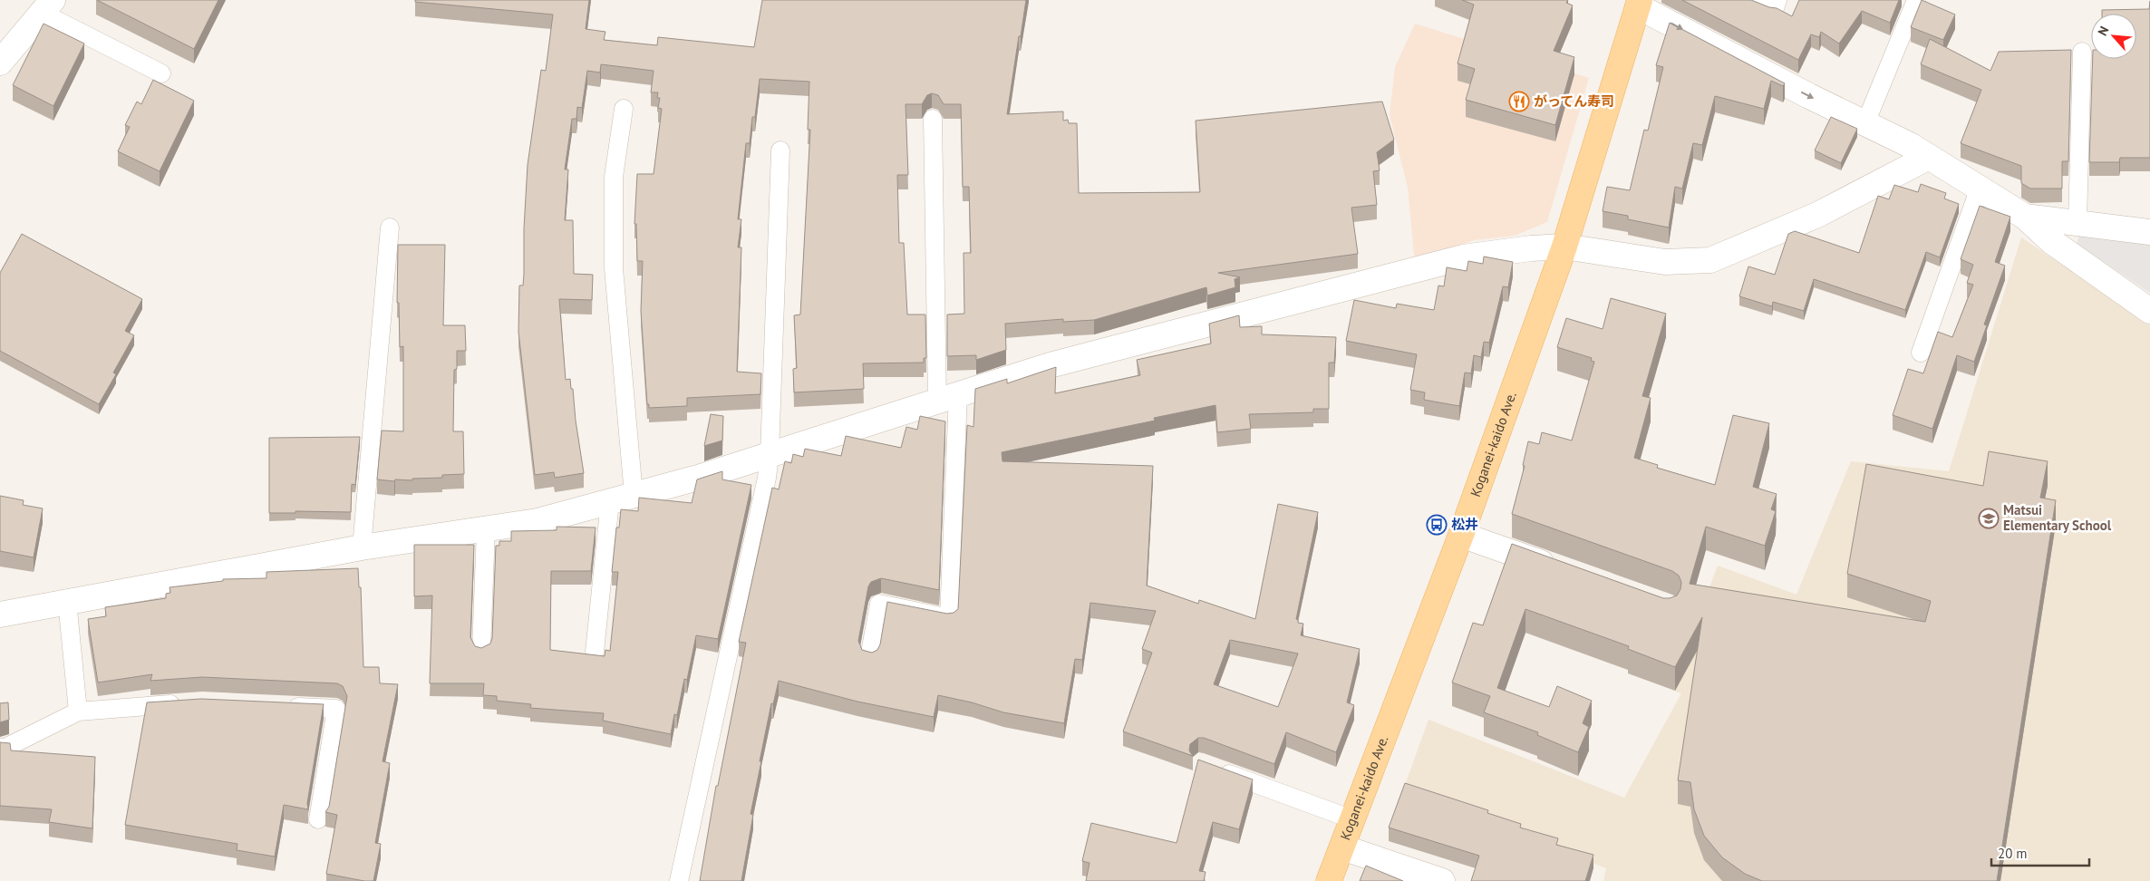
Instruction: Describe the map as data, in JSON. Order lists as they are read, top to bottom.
{
  "streets": {
    "main road": ["Koganei-kaido Ave."]
  },
  "places": {
    "restaurant": ["がってん寿司"],
    "school or university": ["Matsui Elementary School"],
    "bus stop": ["松井"]
  },
  "scale_bar": "20 m",
  "north": "top left"
}
